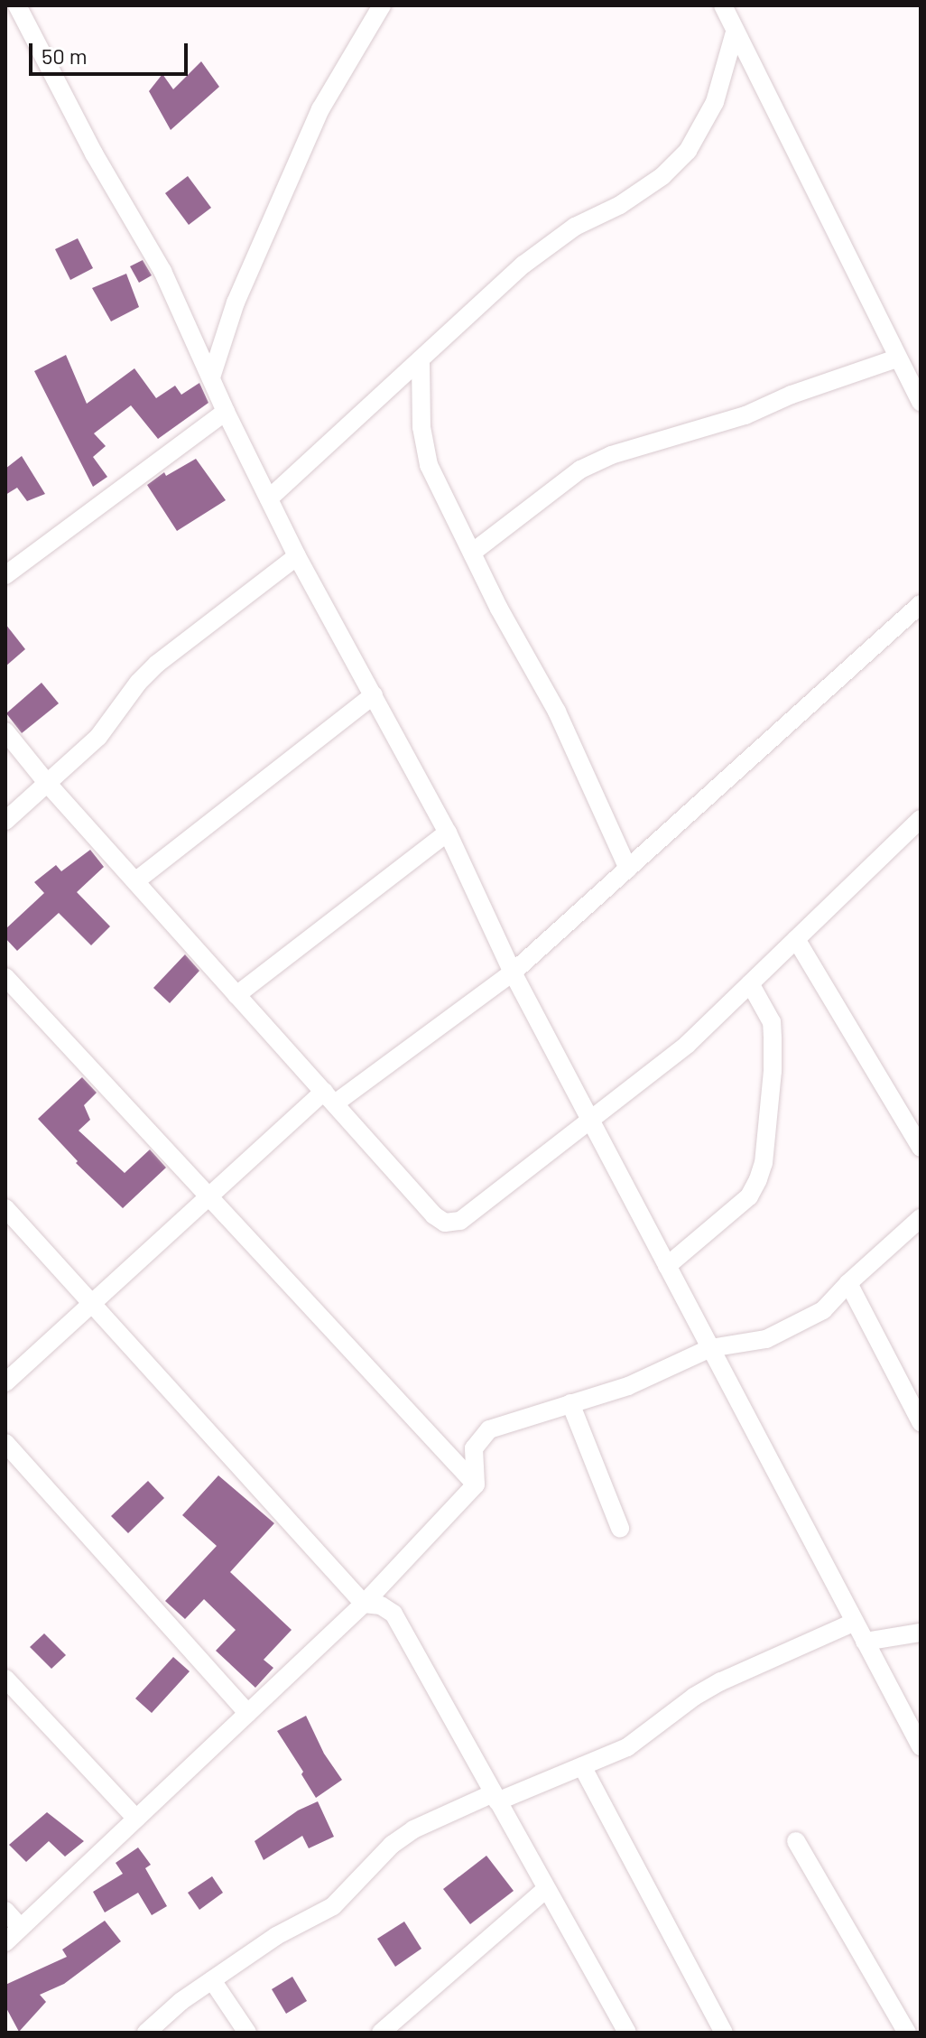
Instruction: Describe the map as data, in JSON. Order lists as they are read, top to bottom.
{
  "scale_bar": "50 m"
}
